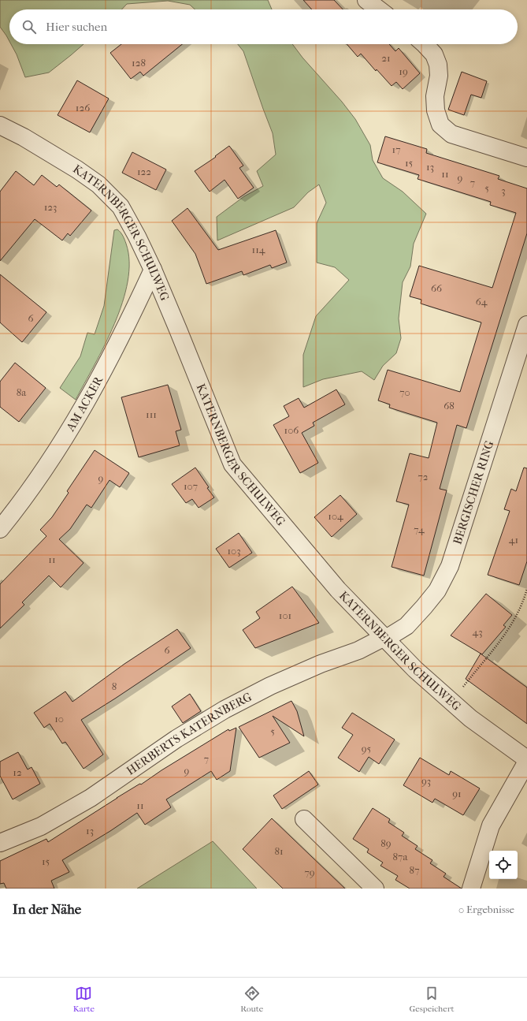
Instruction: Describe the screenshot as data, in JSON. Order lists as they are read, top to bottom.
{
  "streets": {
    "street": [
      "KATERNBERGER SCHULWEG",
      "AM ACKER",
      "BERGISCHER RING",
      "HERBERTS KATERNBERG"
    ]
  },
  "crossings": [
    ["KATERNBERGER SCHULWEG", "AM ACKER"],
    ["KATERNBERGER SCHULWEG", "BERGISCHER RING"],
    ["KATERNBERGER SCHULWEG", "HERBERTS KATERNBERG"],
    ["BERGISCHER RING", "HERBERTS KATERNBERG"]
  ],
  "house_numbers": [
    "21",
    "128",
    "19",
    "126",
    "17",
    "15",
    "13",
    "122",
    "11",
    "9",
    "7",
    "5",
    "3",
    "123",
    "114",
    "66",
    "64",
    "6",
    "8a",
    "70",
    "68",
    "111",
    "106",
    "72",
    "9",
    "107",
    "104",
    "74",
    "41",
    "103",
    "11",
    "101",
    "43",
    "6",
    "8",
    "10",
    "5",
    "95",
    "7",
    "9",
    "12",
    "93",
    "91",
    "11",
    "13",
    "89",
    "81",
    "87a",
    "15",
    "87",
    "79"
  ],
  "page": {
    "search": "Hier suchen",
    "heading": ["In der Nähe", "0 Ergebnisse"],
    "nav": ["Karte", "Route", "Gespeichert"]
  }
}
